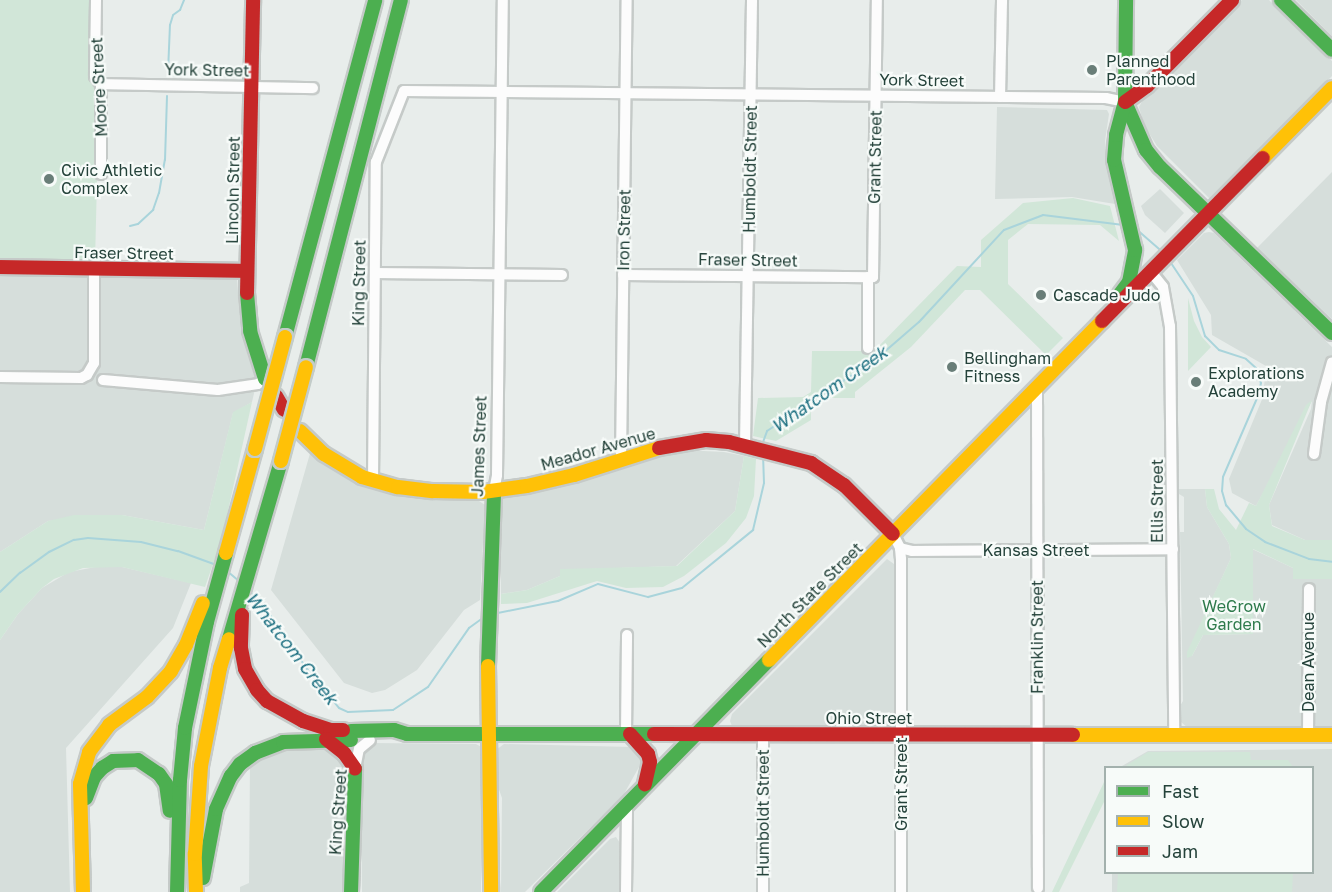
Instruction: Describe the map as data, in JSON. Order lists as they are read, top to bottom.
{
  "streets": {
    "main road": [
      "Lincoln Street",
      "Fraser Street",
      "King Street",
      "James Street",
      "Meador Avenue",
      "North State Street",
      "Ohio Street"
    ],
    "street": [
      "York Street",
      "Moore Street",
      "Grant Street",
      "Humboldt Street",
      "Iron Street",
      "Ellis Street",
      "Kansas Street",
      "Franklin Street",
      "Dean Avenue"
    ]
  },
  "crossings": [
    ["York Street", "Moore Street"],
    ["York Street", "Grant Street"],
    ["York Street", "Humboldt Street"],
    ["York Street", "Lincoln Street"],
    ["York Street", "Iron Street"],
    ["York Street", "King Street"],
    ["York Street", "James Street"],
    ["Grant Street", "Fraser Street"],
    ["Grant Street", "Meador Avenue"],
    ["Grant Street", "Kansas Street"],
    ["Grant Street", "North State Street"],
    ["Grant Street", "Ohio Street"],
    ["Humboldt Street", "Fraser Street"],
    ["Humboldt Street", "Meador Avenue"],
    ["Humboldt Street", "Ohio Street"],
    ["Lincoln Street", "Fraser Street"],
    ["Iron Street", "Fraser Street"],
    ["Iron Street", "Meador Avenue"],
    ["King Street", "Meador Avenue"],
    ["King Street", "Ohio Street"],
    ["James Street", "Meador Avenue"],
    ["James Street", "Ohio Street"],
    ["Meador Avenue", "North State Street"],
    ["Ellis Street", "Kansas Street"],
    ["Ellis Street", "Ohio Street"],
    ["Kansas Street", "Franklin Street"],
    ["North State Street", "Franklin Street"],
    ["North State Street", "Ohio Street"],
    ["Franklin Street", "Ohio Street"],
    ["Dean Avenue", "Ohio Street"]
  ],
  "water": ["Whatcom Creek"],
  "parks": ["WeGrow Garden"],
  "places": [
    "Planned Parenthood",
    "Civic Athletic Complex",
    "Cascade Judo",
    "Bellingham Fitness",
    "Explorations Academy"
  ],
  "legend": ["Fast", "Slow", "Jam"]
}
